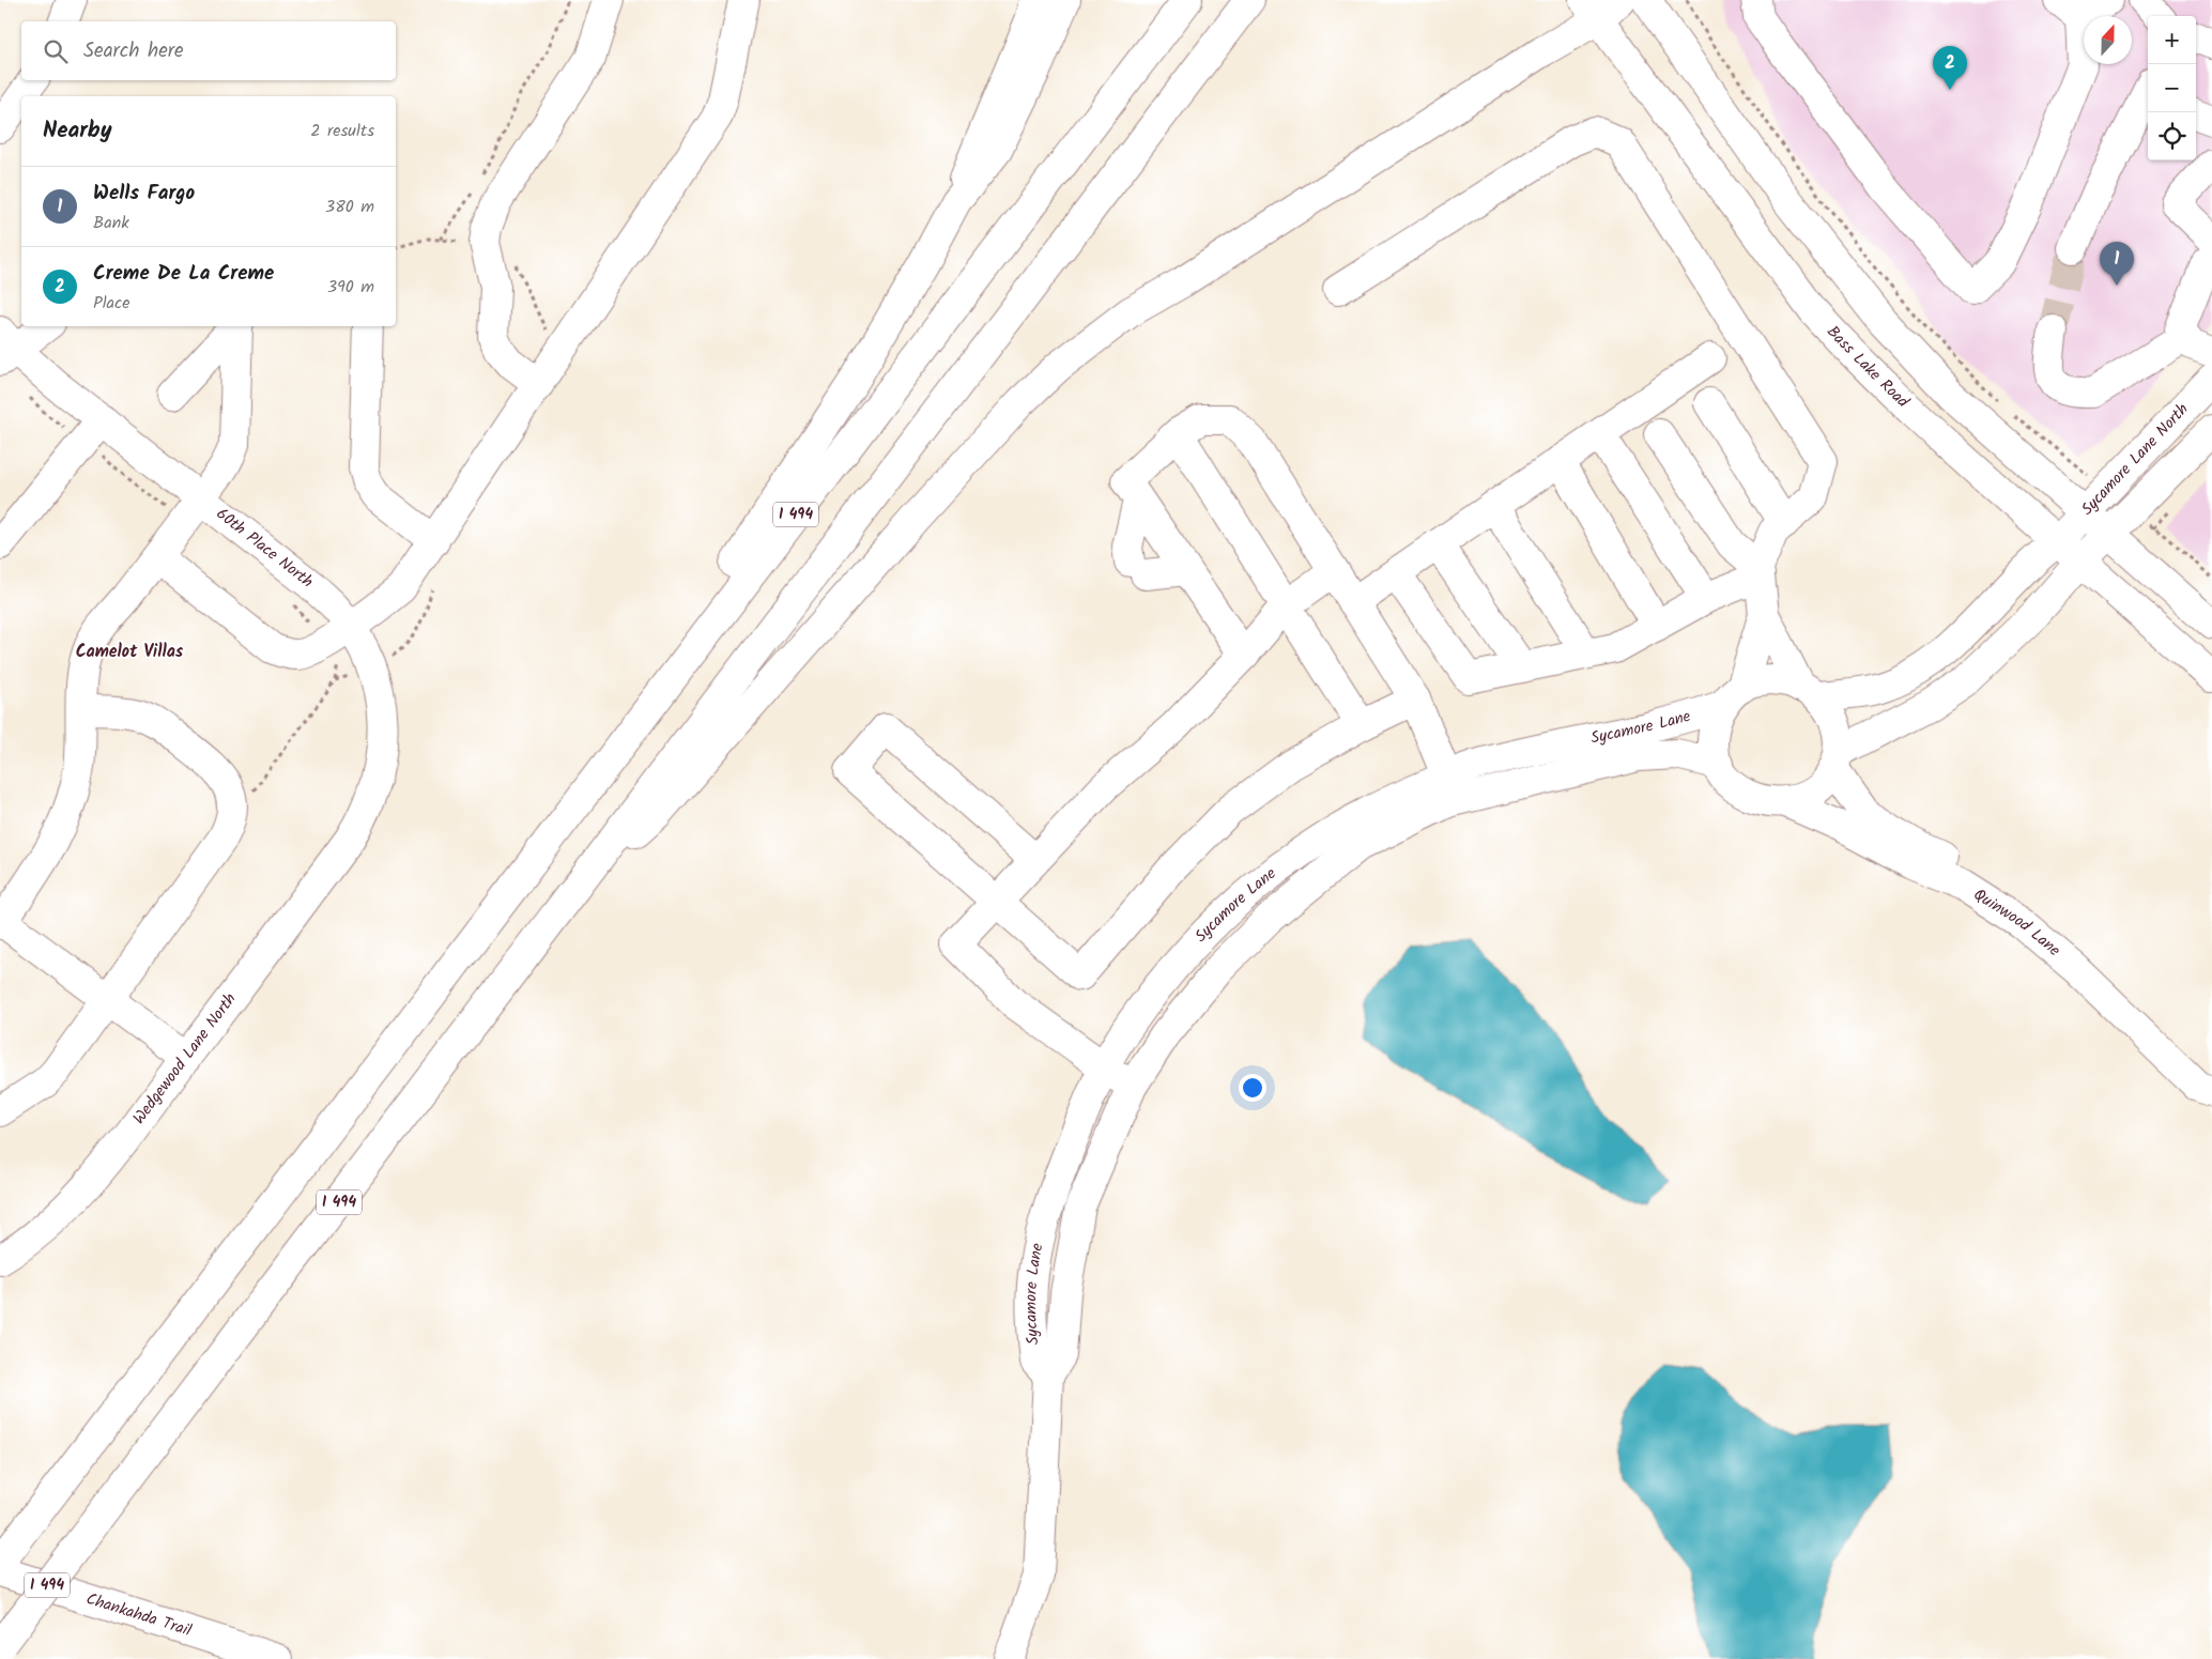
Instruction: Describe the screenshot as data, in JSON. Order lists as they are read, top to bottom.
{
  "streets": {
    "main road": [
      "Bass Lake Road",
      "Sycamore Lane North",
      "I 494",
      "60th Place North",
      "Sycamore Lane",
      "Quinwood Lane",
      "Wedgewood Lane North",
      "Chankahda Trail"
    ]
  },
  "crossings": [
    ["Bass Lake Road", "Sycamore Lane North"],
    ["60th Place North", "Wedgewood Lane North"],
    ["Sycamore Lane", "Quinwood Lane"]
  ],
  "districts": ["Camelot Villas"],
  "north": "top",
  "page": {
    "map_buttons": ["+", "−"],
    "search": "Search here",
    "pins": ["2", "1"],
    "heading": ["Nearby", "2 results"],
    "list": [
      {
        "mark": "1",
        "name": "Wells Fargo",
        "note": "Bank",
        "value": "380 m"
      },
      {
        "mark": "2",
        "name": "Creme De La Creme",
        "note": "Place",
        "value": "390 m"
      }
    ]
  }
}
